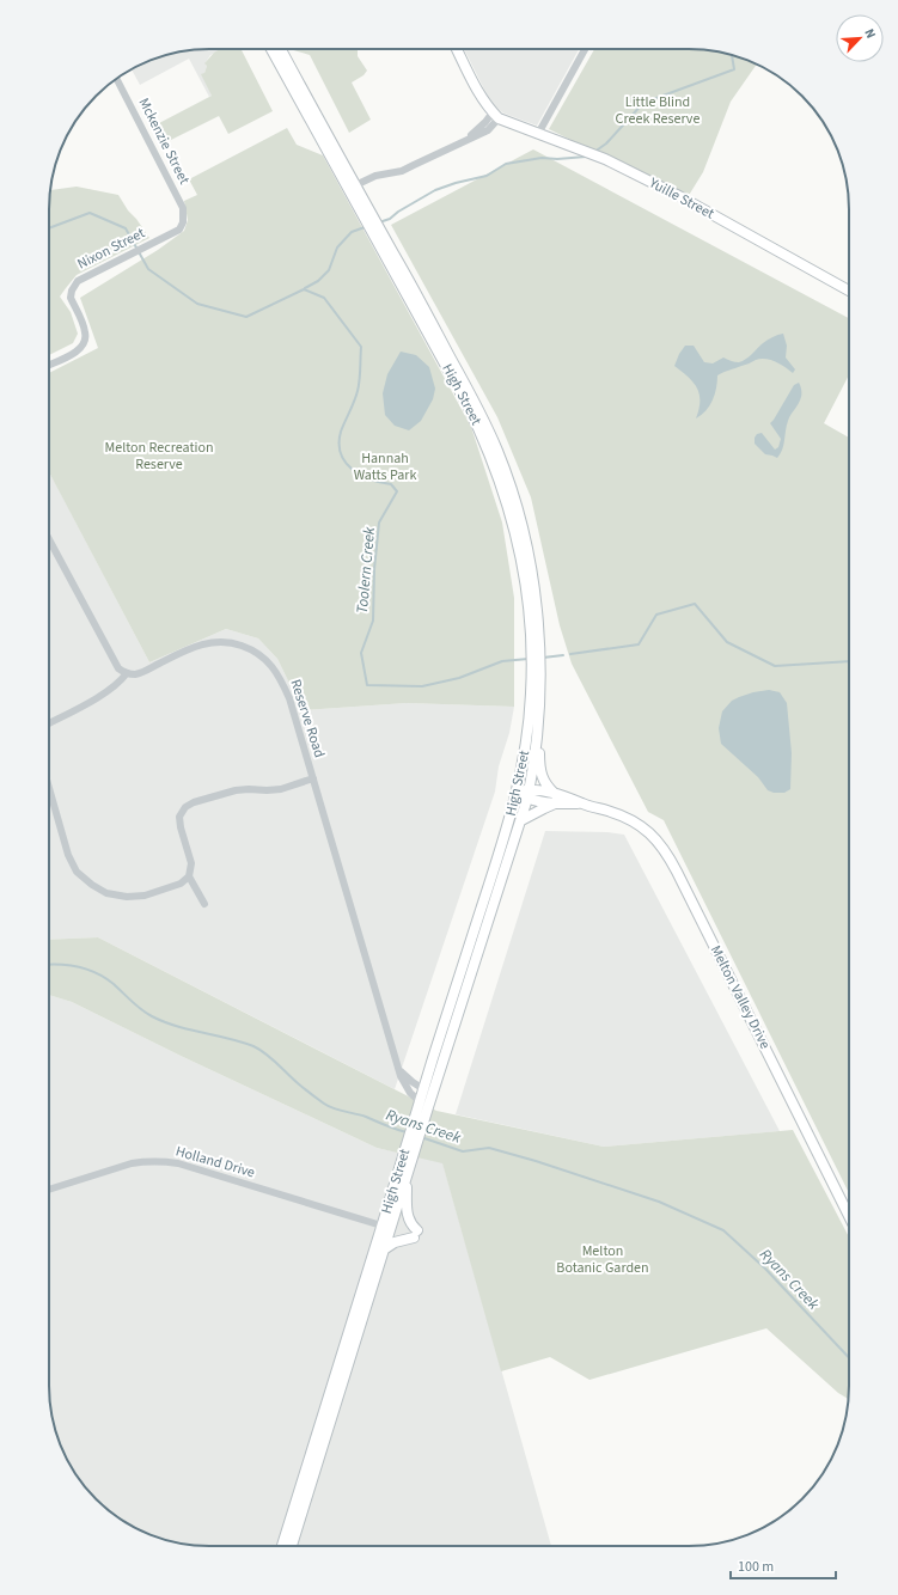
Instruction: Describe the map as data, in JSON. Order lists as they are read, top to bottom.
{
  "streets": {
    "main road": ["Yuille Street", "High Street", "Melton Valley Drive"],
    "street": [
      "Mckenzie Street",
      "Nixon Street",
      "Reserve Road",
      "Holland Drive"
    ]
  },
  "crossings": [
    ["Mckenzie Street", "Nixon Street"],
    ["High Street", "Reserve Road"],
    ["High Street", "Melton Valley Drive"],
    ["High Street", "Holland Drive"]
  ],
  "water": ["Toolern Creek", "Ryans Creek"],
  "parks": [
    "Little Blind Creek Reserve",
    "Melton Recreation Reserve",
    "Hannah Watts Park",
    "Melton Botanic Garden"
  ],
  "scale_bar": "100 m",
  "north": "top right"
}
